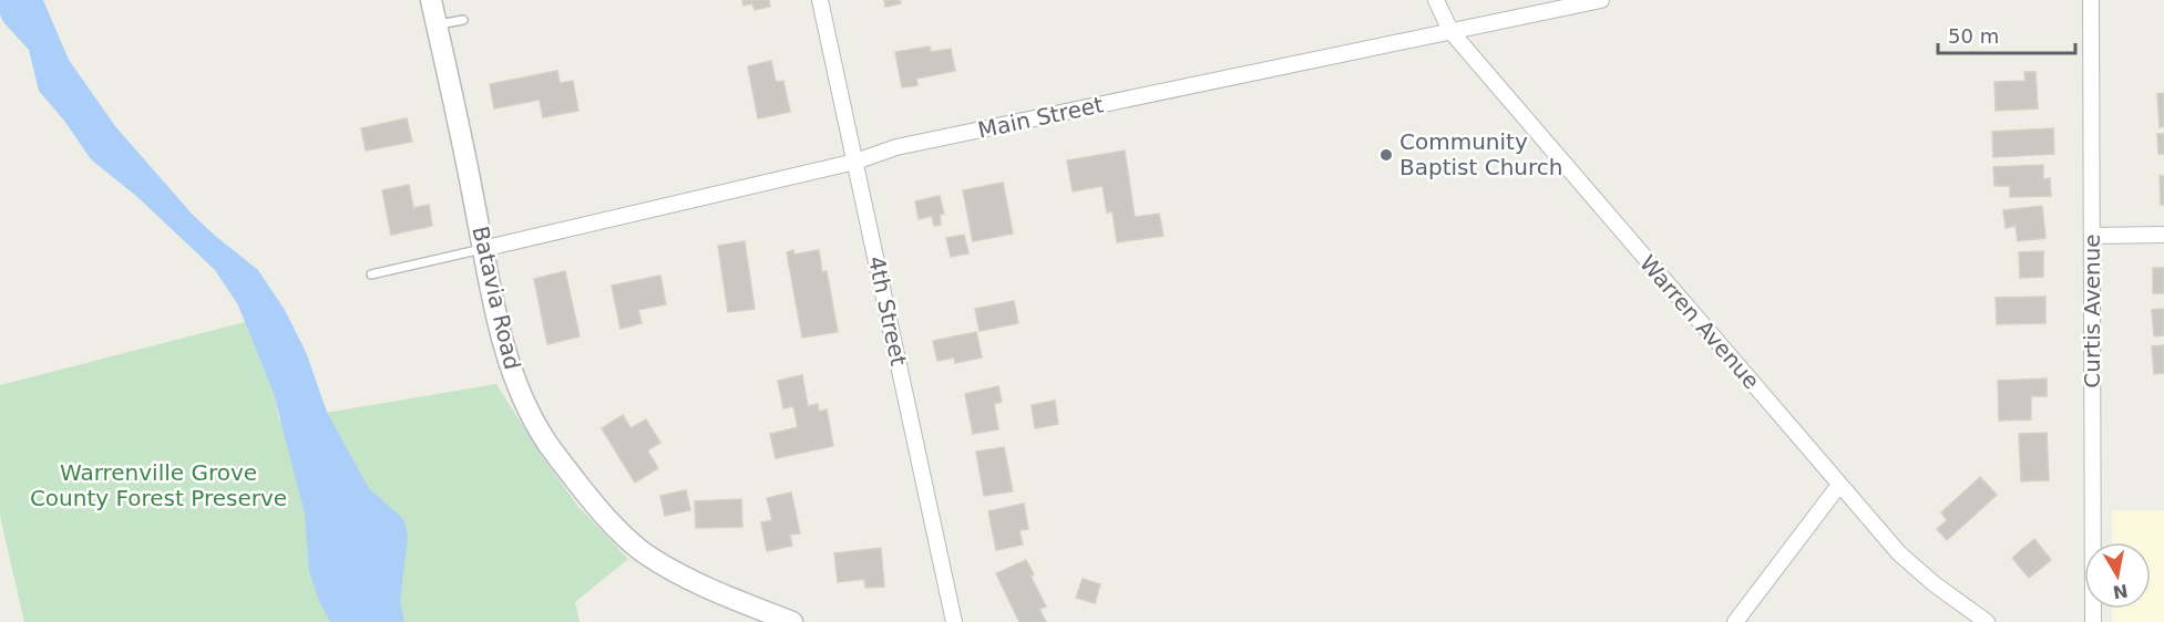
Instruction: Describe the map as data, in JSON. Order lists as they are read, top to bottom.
{
  "streets": {
    "main road": ["Batavia Road"],
    "street": [
      "Main Street",
      "4th Street",
      "Curtis Avenue",
      "Warren Avenue"
    ]
  },
  "crossings": [
    ["Main Street", "Batavia Road"],
    ["Main Street", "4th Street"],
    ["Main Street", "Warren Avenue"]
  ],
  "parks": ["Warrenville Grove County Forest Preserve"],
  "places": ["Community Baptist Church"],
  "scale_bar": "50 m",
  "north": "bottom"
}
